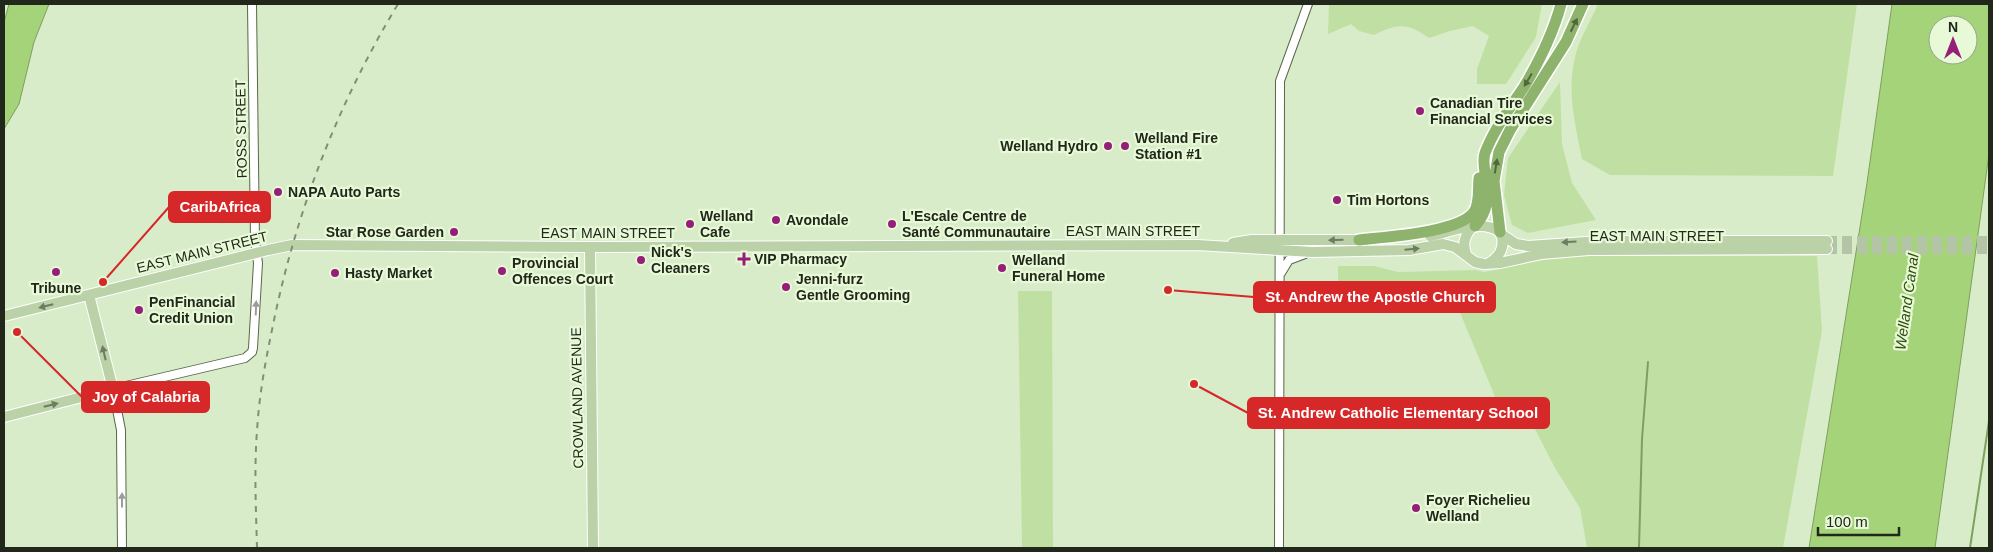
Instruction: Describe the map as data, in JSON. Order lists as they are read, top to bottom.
{
  "streets": {
    "main road": ["EAST MAIN STREET", "CROWLAND AVENUE"],
    "street": ["ROSS STREET"]
  },
  "crossings": [
    ["ROSS STREET", "EAST MAIN STREET"],
    ["EAST MAIN STREET", "CROWLAND AVENUE"]
  ],
  "one_way": ["ROSS STREET"],
  "water": ["Welland Canal"],
  "places": {
    "other": [
      "Canadian Tire Financial Services",
      "Welland Hydro",
      "Welland Fire Station #1",
      "NAPA Auto Parts",
      "Tim Hortons",
      "Avondale",
      "Welland Cafe",
      "L'Escale Centre de Santé Communautaire",
      "Star Rose Garden",
      "Nick's Cleaners",
      "Welland Funeral Home",
      "Provincial Offences Court",
      "Tribune",
      "Hasty Market",
      "CaribAfrica",
      "Jenni-furz Gentle Grooming",
      "St. Andrew the Apostle Church",
      "PenFinancial Credit Union",
      "Joy of Calabria",
      "St. Andrew Catholic Elementary School",
      "Foyer Richelieu Welland"
    ],
    "health": ["VIP Pharmacy"]
  },
  "scale_bar": "100 m",
  "north": "top"
}
